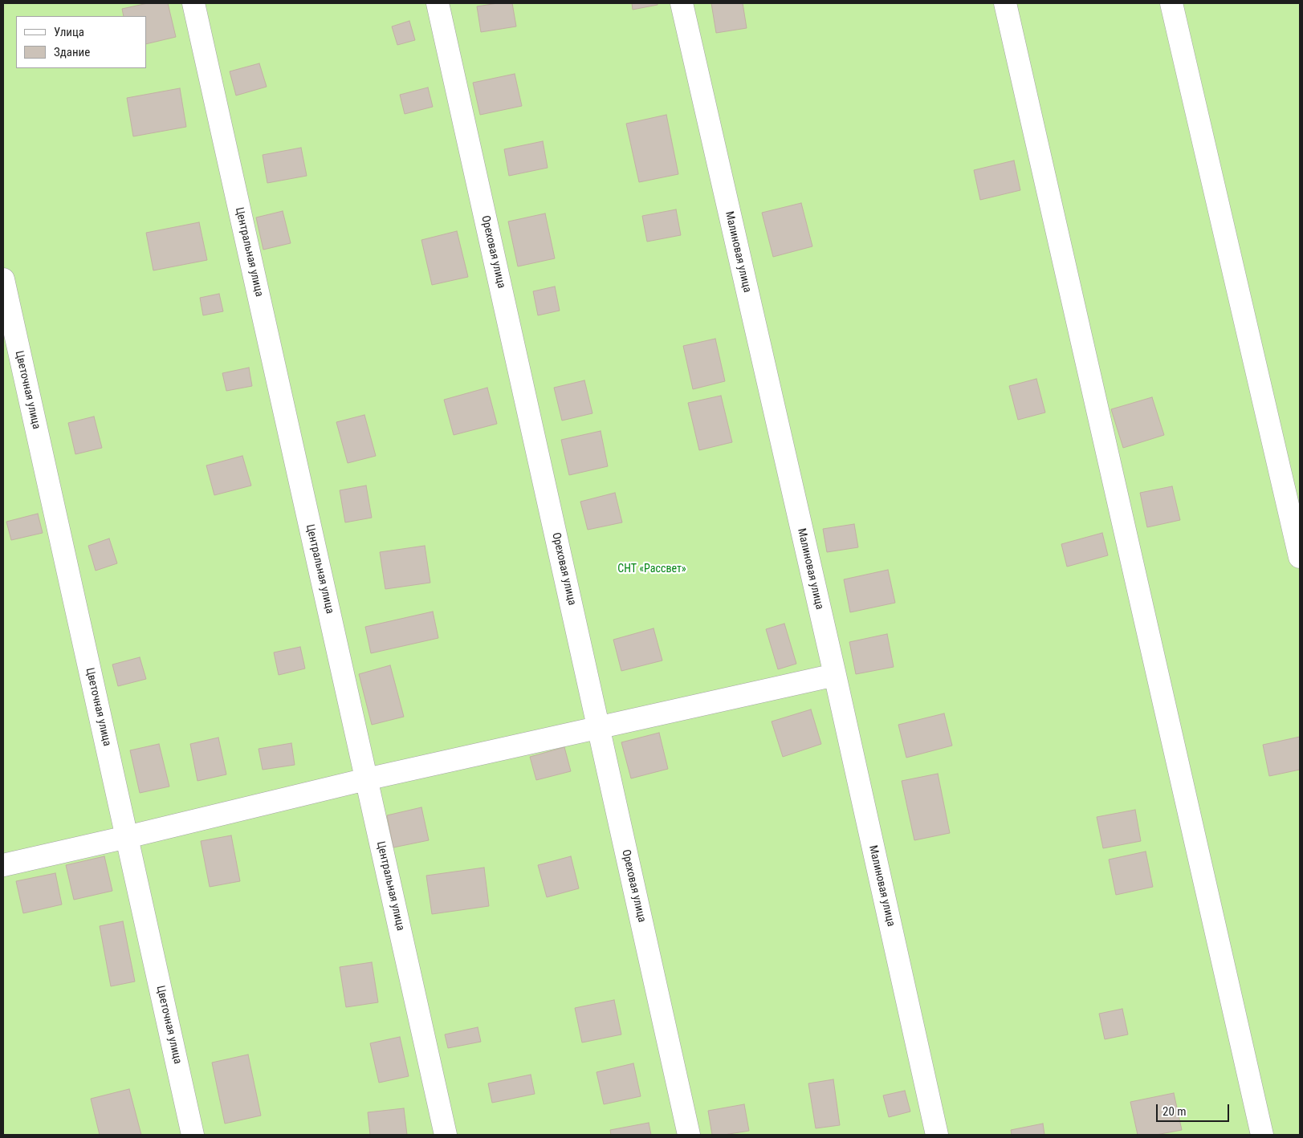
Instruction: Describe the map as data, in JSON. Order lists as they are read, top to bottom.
{
  "streets": {
    "street": [
      "Центральная улица",
      "Ореховая улица",
      "Малиновая улица",
      "Цветочная улица"
    ]
  },
  "parks": ["СНТ «Рассвет»"],
  "legend": ["Улица", "Здание"],
  "scale_bar": "20 m"
}
